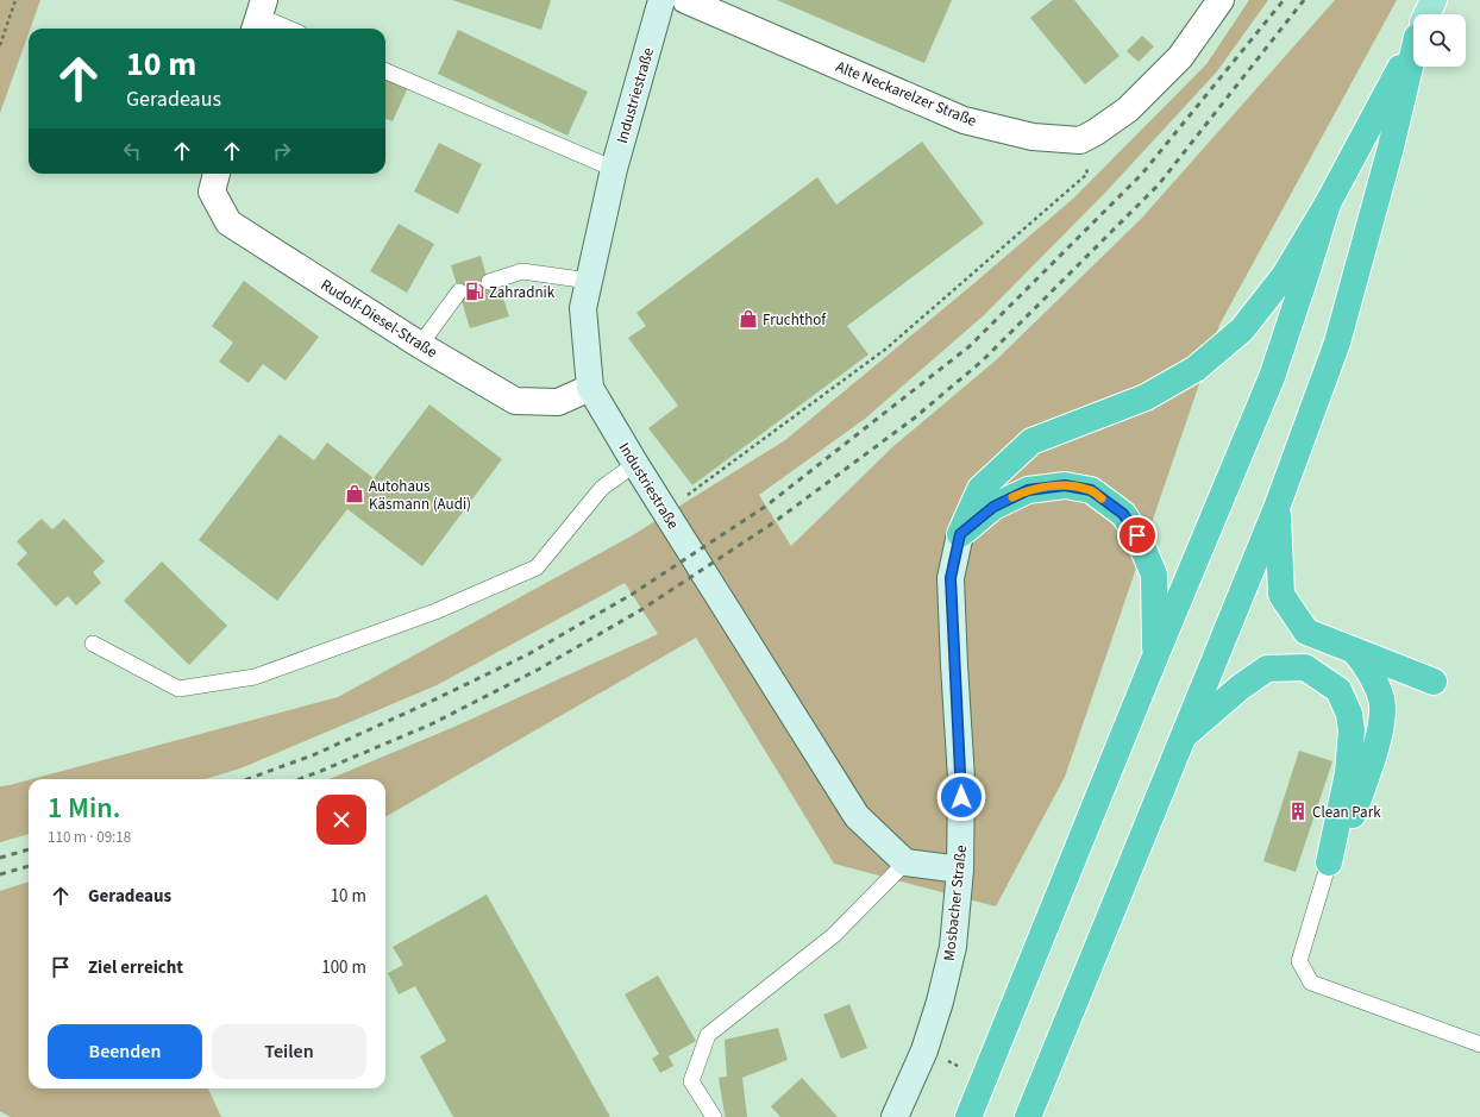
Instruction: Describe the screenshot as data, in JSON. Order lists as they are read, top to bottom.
{
  "streets": {
    "street": [
      "Alte Neckarelzer Straße",
      "Industriestraße",
      "Rudolf-Diesel-Straße",
      "Mosbacher Straße"
    ]
  },
  "crossings": [
    ["Industriestraße", "Rudolf-Diesel-Straße"]
  ],
  "places": {
    "fuel station": ["Zahradnik"],
    "shop": ["Fruchthof", "Autohaus Käsmann (Audi)"],
    "building": ["Clean Park"]
  },
  "page": {
    "turn": ["10 m", "Geradeaus"],
    "heading": ["1 Min.", "110 m · 09:18"],
    "list": [
      {
        "name": "Geradeaus",
        "value": "10 m"
      },
      {
        "name": "Ziel erreicht",
        "value": "100 m"
      }
    ],
    "buttons": ["Beenden", "Teilen"]
  }
}
